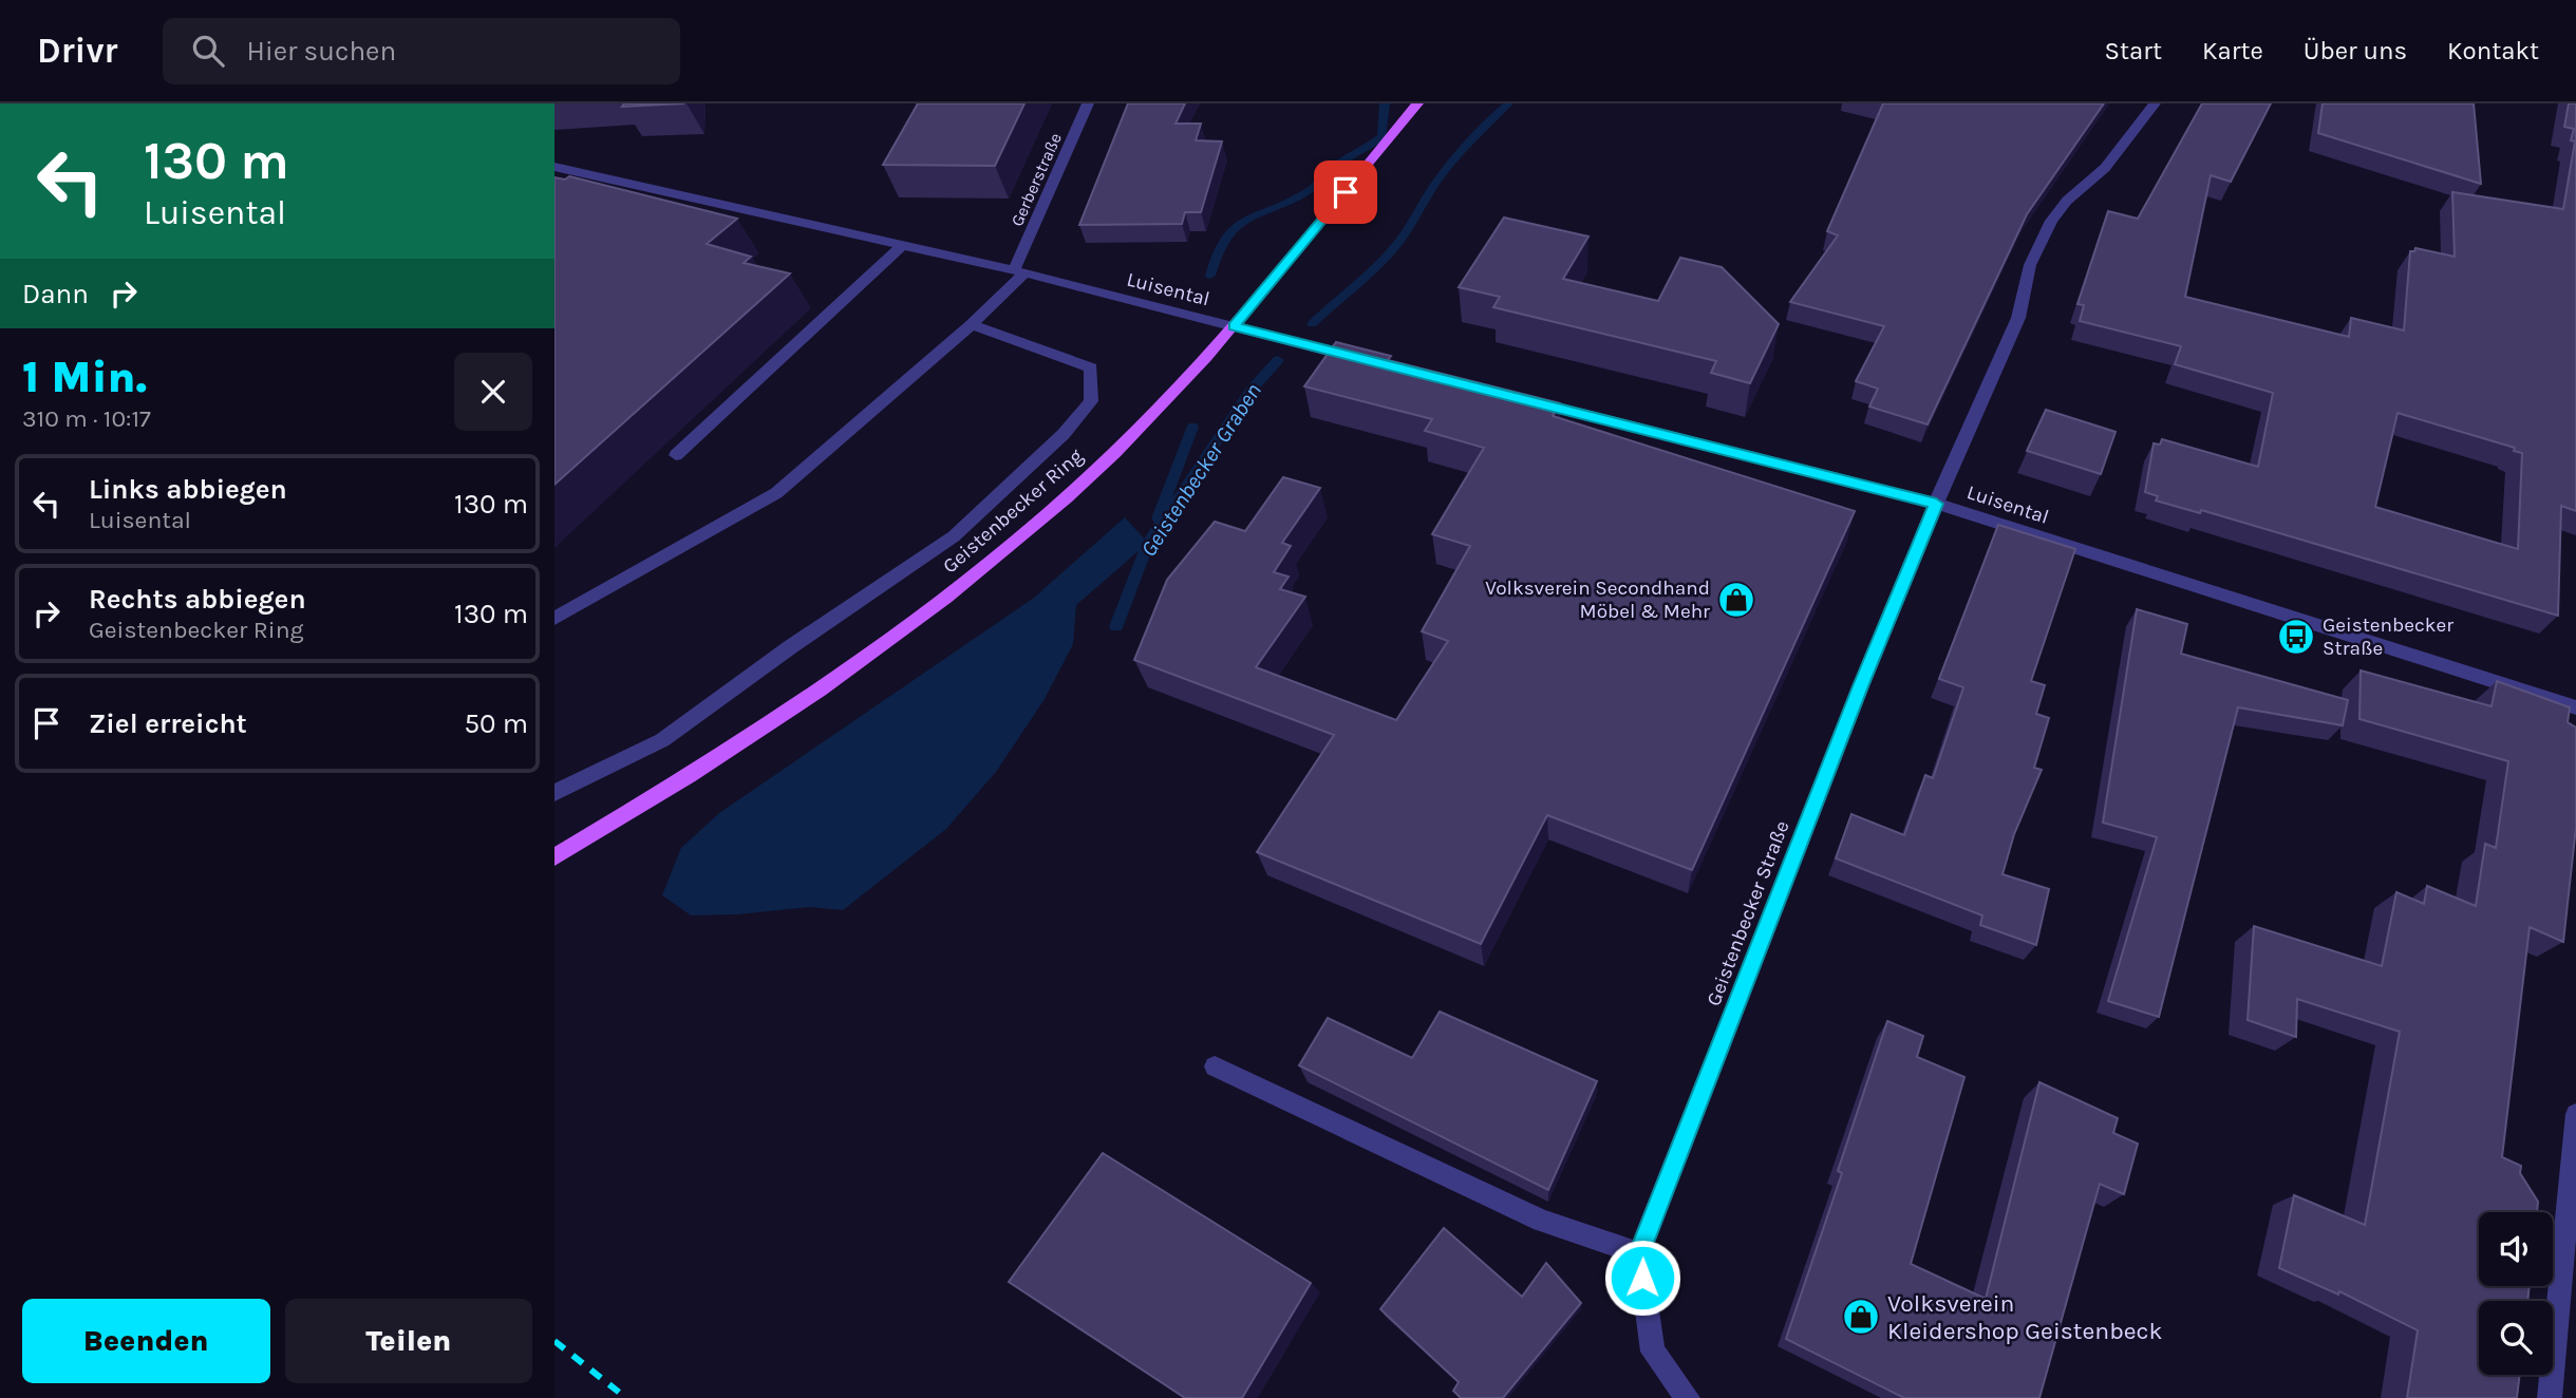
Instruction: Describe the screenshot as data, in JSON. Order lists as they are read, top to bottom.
{
  "streets": {
    "main road": ["Geistenbecker Ring"],
    "street": ["Gerberstraße", "Luisental", "Geistenbecker Straße"]
  },
  "crossings": [
    ["Gerberstraße", "Luisental"],
    ["Luisental", "Geistenbecker Ring"],
    ["Luisental", "Geistenbecker Straße"]
  ],
  "water": ["Geistenbecker Graben"],
  "places": {
    "shop": ["Volksverein Secondhand Möbel & Mehr", "Volksverein Kleidershop Geistenbeck"],
    "bus stop": ["Geistenbecker Straße"]
  },
  "page": {
    "header": "Drivr",
    "search": "Hier suchen",
    "nav": [
      "Start",
      "Karte",
      "Über uns",
      "Kontakt"
    ],
    "turn": ["130 m", "Luisental"],
    "then": "Dann",
    "heading": ["1 Min.", "310 m · 10:17"],
    "list": [
      {
        "name": "Links abbiegen",
        "note": "Luisental",
        "value": "130 m"
      },
      {
        "name": "Rechts abbiegen",
        "note": "Geistenbecker Ring",
        "value": "130 m"
      },
      {
        "name": "Ziel erreicht",
        "value": "50 m"
      }
    ],
    "buttons": ["Beenden", "Teilen"]
  }
}
